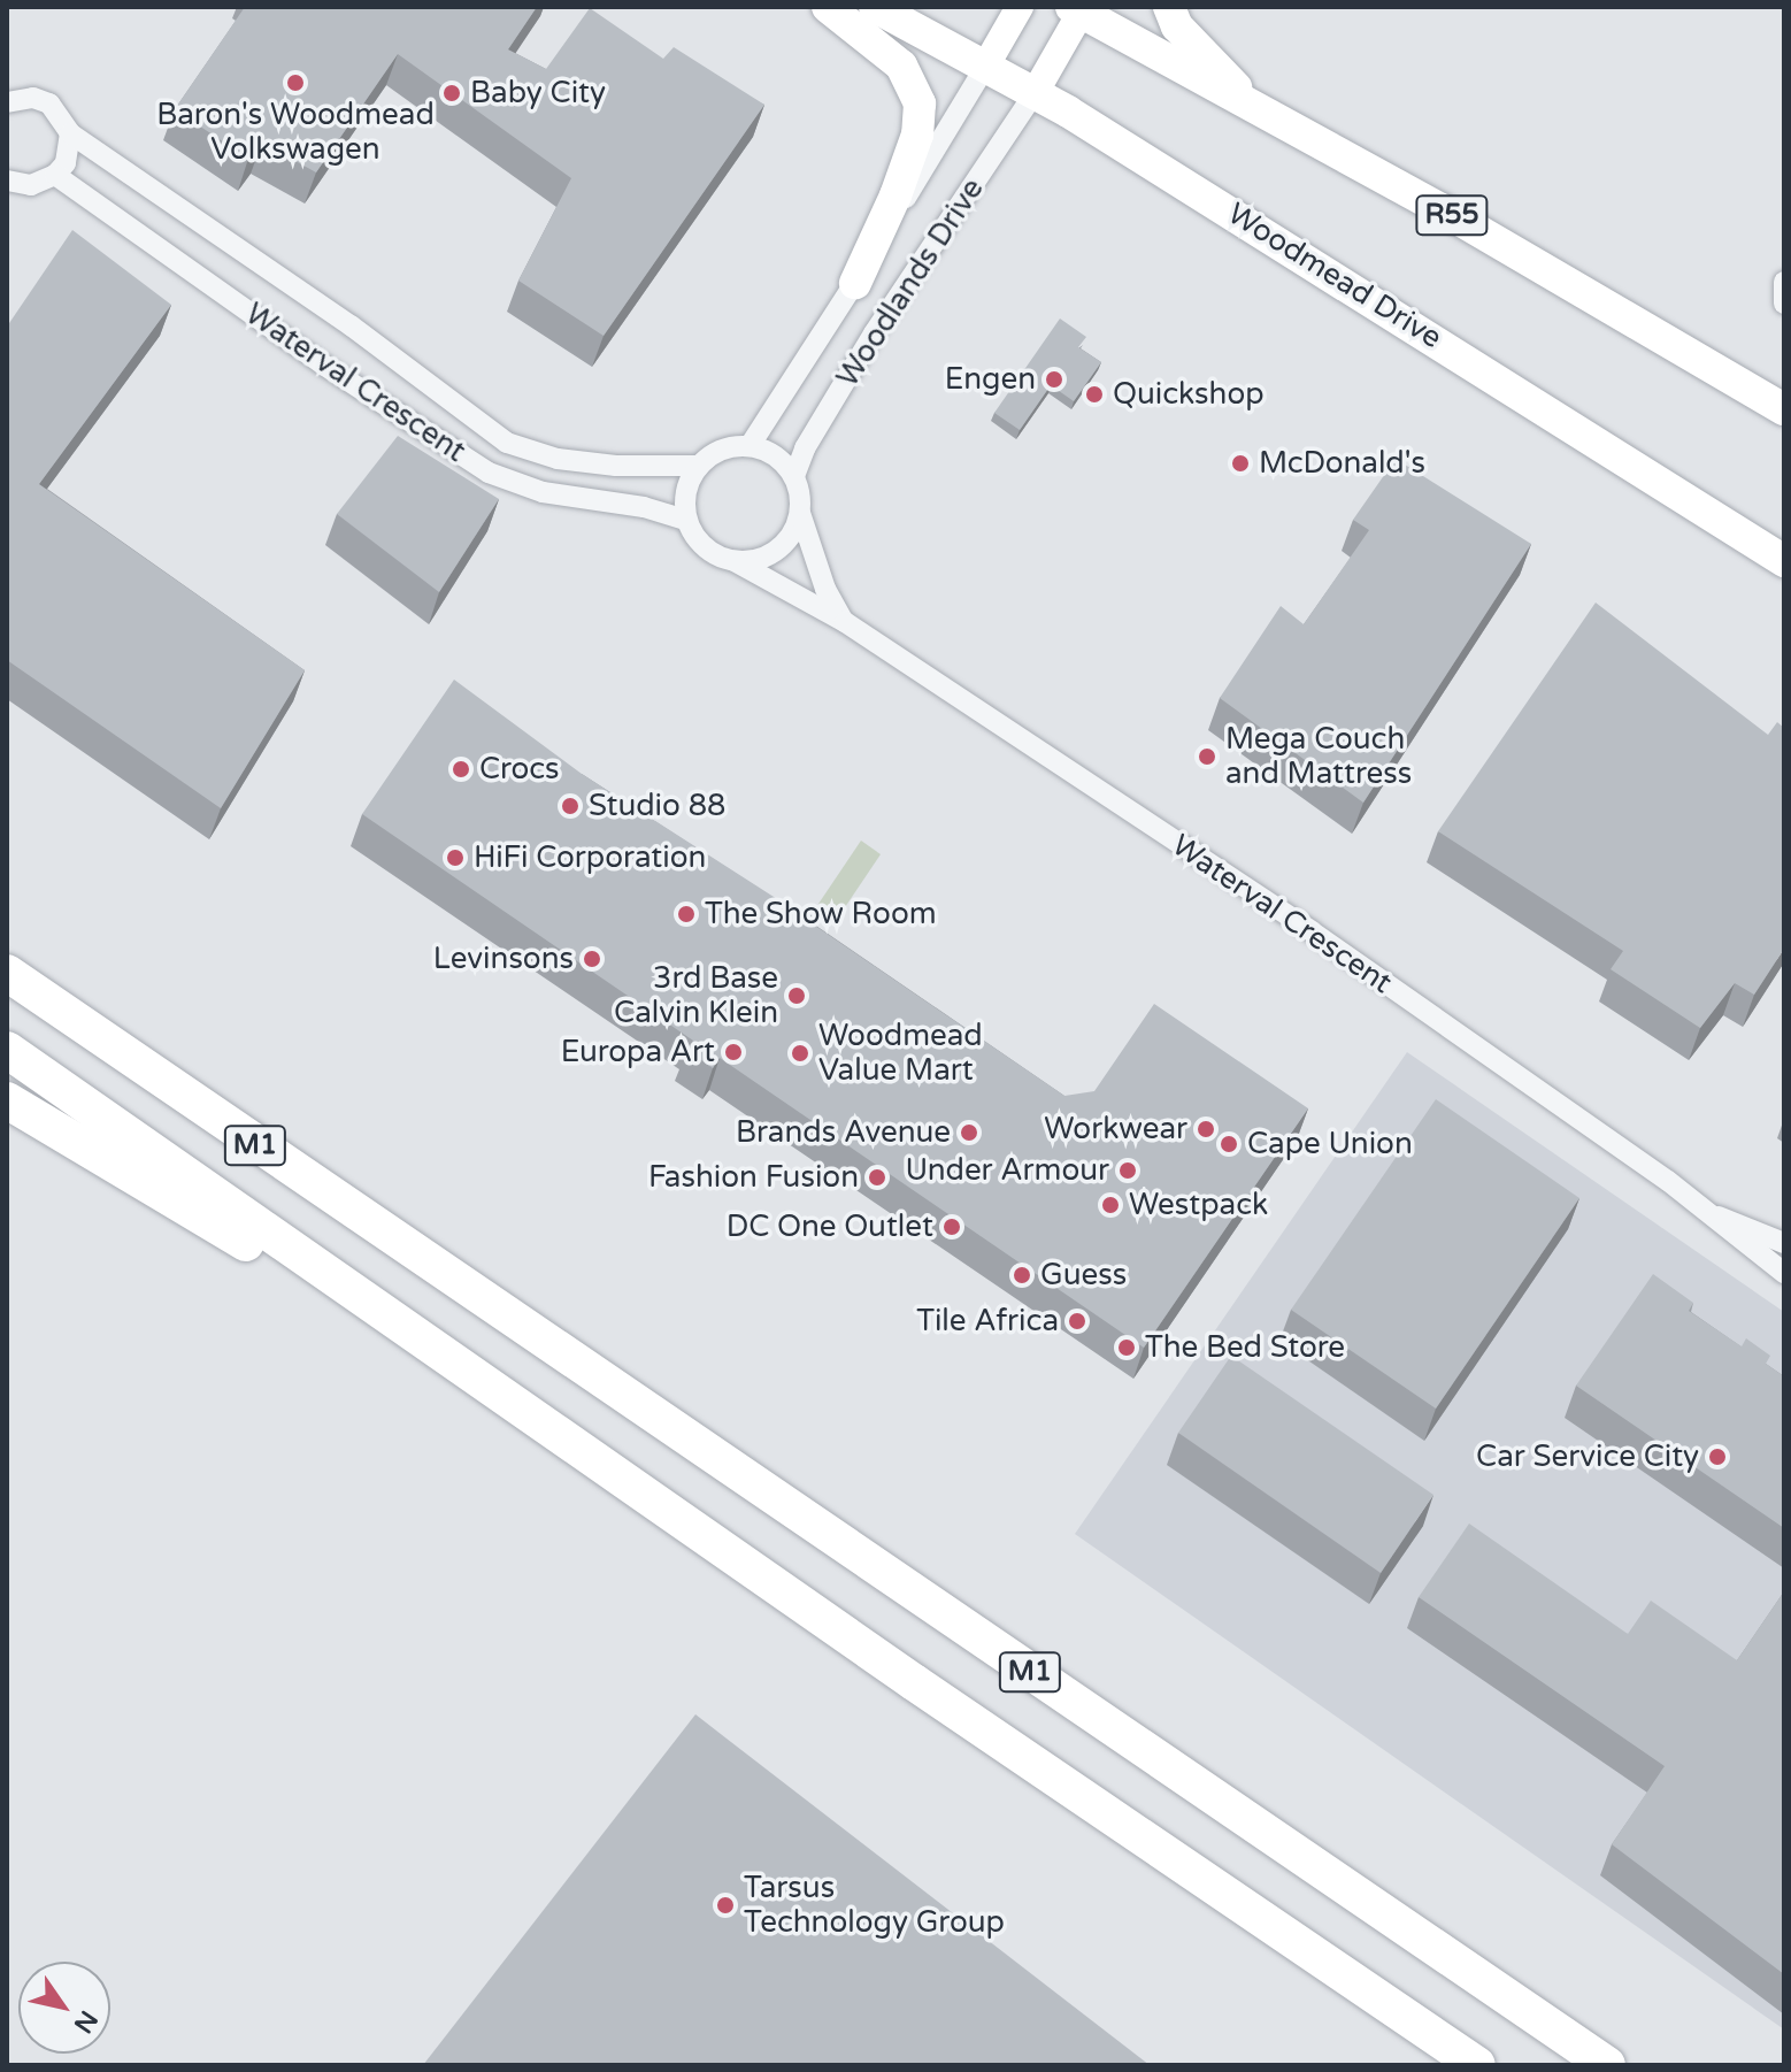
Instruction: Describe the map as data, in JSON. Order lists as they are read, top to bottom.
{
  "streets": {
    "highway": ["M1"],
    "main road": ["R55", "Woodmead Drive"],
    "street": ["Woodlands Drive", "Waterval Crescent"]
  },
  "crossings": [
    ["Woodmead Drive", "Woodlands Drive"],
    ["Woodlands Drive", "Waterval Crescent"]
  ],
  "places": [
    "Baron's Woodmead Volkswagen",
    "Baby City",
    "Engen",
    "Quickshop",
    "McDonald's",
    "Mega Couch and Mattress",
    "Crocs",
    "Studio 88",
    "HiFi Corporation",
    "The Show Room",
    "Levinsons",
    "3rd Base Calvin Klein",
    "Europa Art",
    "Woodmead Value Mart",
    "Workwear",
    "Brands Avenue",
    "Cape Union",
    "Under Armour",
    "Fashion Fusion",
    "Westpack",
    "DC One Outlet",
    "Guess",
    "Tile Africa",
    "The Bed Store",
    "Car Service City",
    "Tarsus Technology Group"
  ],
  "north": "bottom right"
}
